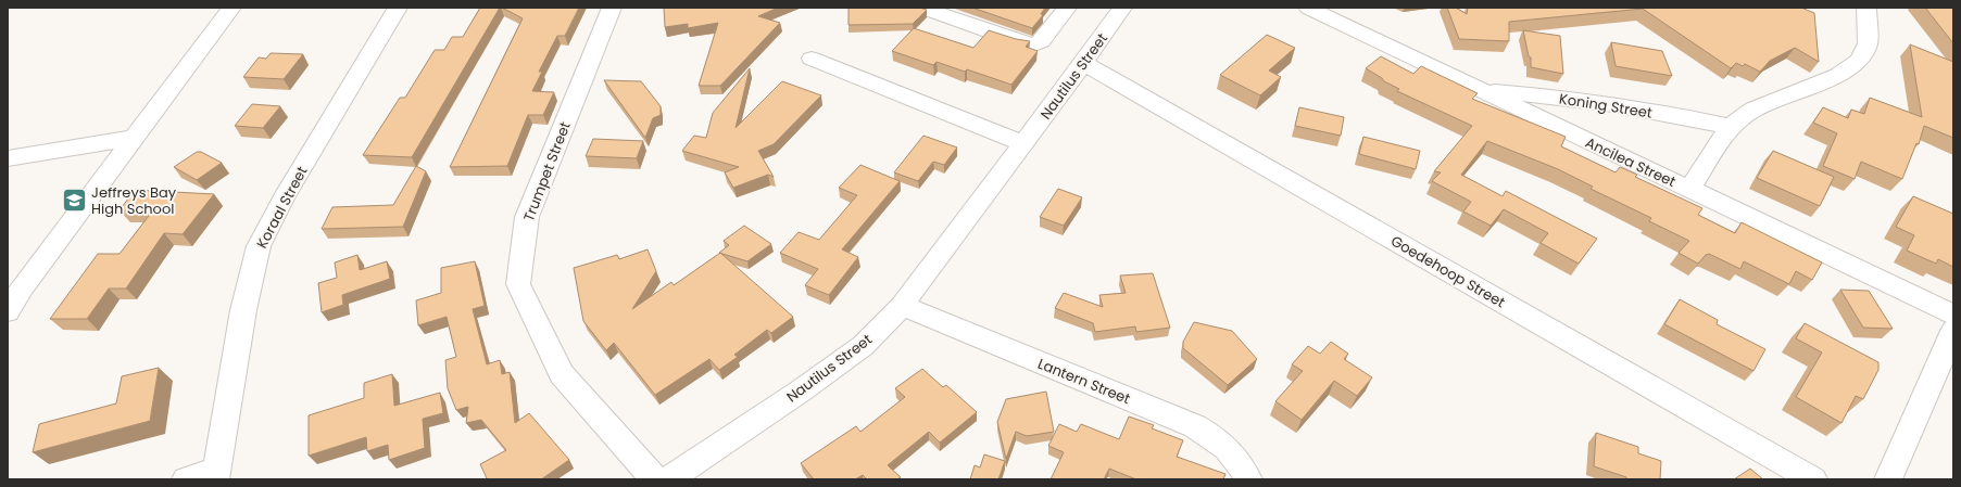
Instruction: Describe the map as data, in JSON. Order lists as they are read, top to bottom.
{
  "streets": {
    "street": [
      "Nautilus Street",
      "Koning Street",
      "Ancilea Street",
      "Trumpet Street",
      "Koraal Street",
      "Goedehoop Street",
      "Lantern Street"
    ]
  },
  "crossings": [
    ["Nautilus Street", "Goedehoop Street"],
    ["Nautilus Street", "Lantern Street"],
    ["Koning Street", "Ancilea Street"]
  ],
  "places": {
    "school or university": ["Jeffreys Bay High School"]
  }
}
